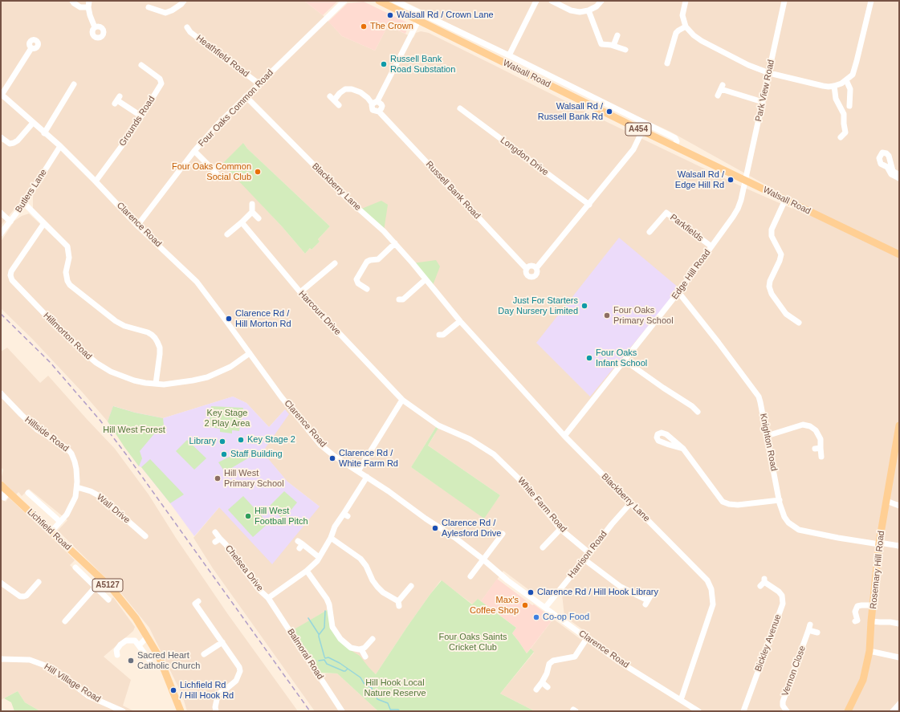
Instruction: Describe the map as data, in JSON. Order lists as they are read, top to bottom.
{
  "streets": {
    "main road": [
      "Walsall Road",
      "A454",
      "Lichfield Road",
      "Rosemary Hill Road",
      "A5127"
    ],
    "street": [
      "Heathfield Road",
      "Park View Road",
      "Four Oaks Common Road",
      "Grounds Road",
      "Longdon Drive",
      "Blackberry Lane",
      "Russell Bank Road",
      "Butlers Lane",
      "Clarence Road",
      "Parkfields",
      "Edge Hill Road",
      "Harcourt Drive",
      "Hillmorton Road",
      "Hillside Road",
      "Knighton Road",
      "White Farm Road",
      "Wall Drive",
      "Harrison Road",
      "Chelsea Drive",
      "Bickley Avenue",
      "Balmoral Road",
      "Vernon Close",
      "Hill Village Road"
    ]
  },
  "crossings": [
    ["Heathfield Road", "Four Oaks Common Road"],
    ["Walsall Road", "Park View Road"],
    ["Walsall Road", "Russell Bank Road"],
    ["Walsall Road", "Edge Hill Road"],
    ["Park View Road", "Edge Hill Road"],
    ["Four Oaks Common Road", "Blackberry Lane"],
    ["Four Oaks Common Road", "Clarence Road"],
    ["Grounds Road", "Clarence Road"],
    ["Longdon Drive", "Russell Bank Road"],
    ["Blackberry Lane", "Clarence Road"],
    ["Blackberry Lane", "Edge Hill Road"],
    ["Blackberry Lane", "Harrison Road"],
    ["Butlers Lane", "Clarence Road"],
    ["Clarence Road", "Hillmorton Road"],
    ["Clarence Road", "Harrison Road"],
    ["Parkfields", "Edge Hill Road"],
    ["Edge Hill Road", "Knighton Road"],
    ["Harcourt Drive", "White Farm Road"],
    ["Hillside Road", "Wall Drive"],
    ["Hillside Road", "Lichfield Road"],
    ["Knighton Road", "Rosemary Hill Road"],
    ["White Farm Road", "Harrison Road"],
    ["Chelsea Drive", "Balmoral Road"]
  ],
  "parks": [
    "Key Stage 2 Play Area",
    "Hill West Forest",
    "Four Oaks Saints Cricket Club",
    "Hill Hook Local Nature Reserve"
  ],
  "places": [
    "Walsall Rd / Crown Lane",
    "The Crown",
    "Russell Bank Road Substation",
    "Walsall Rd / Russell Bank Rd",
    "Four Oaks Common Social Club",
    "Walsall Rd / Edge Hill Rd",
    "Just For Starters Day Nursery Limited",
    "Four Oaks Primary School",
    "Clarence Rd / Hill Morton Rd",
    "Four Oaks Infant School",
    "Key Stage 2",
    "Library",
    "Staff Building",
    "Clarence Rd / White Farm Rd",
    "Hill West Primary School",
    "Hill West Football Pitch",
    "Clarence Rd / Aylesford Drive",
    "Clarence Rd / Hill Hook Library",
    "Max's Coffee Shop",
    "Co-op Food",
    "Sacred Heart Catholic Church",
    "Lichfield Rd / Hill Hook Rd"
  ]
}
